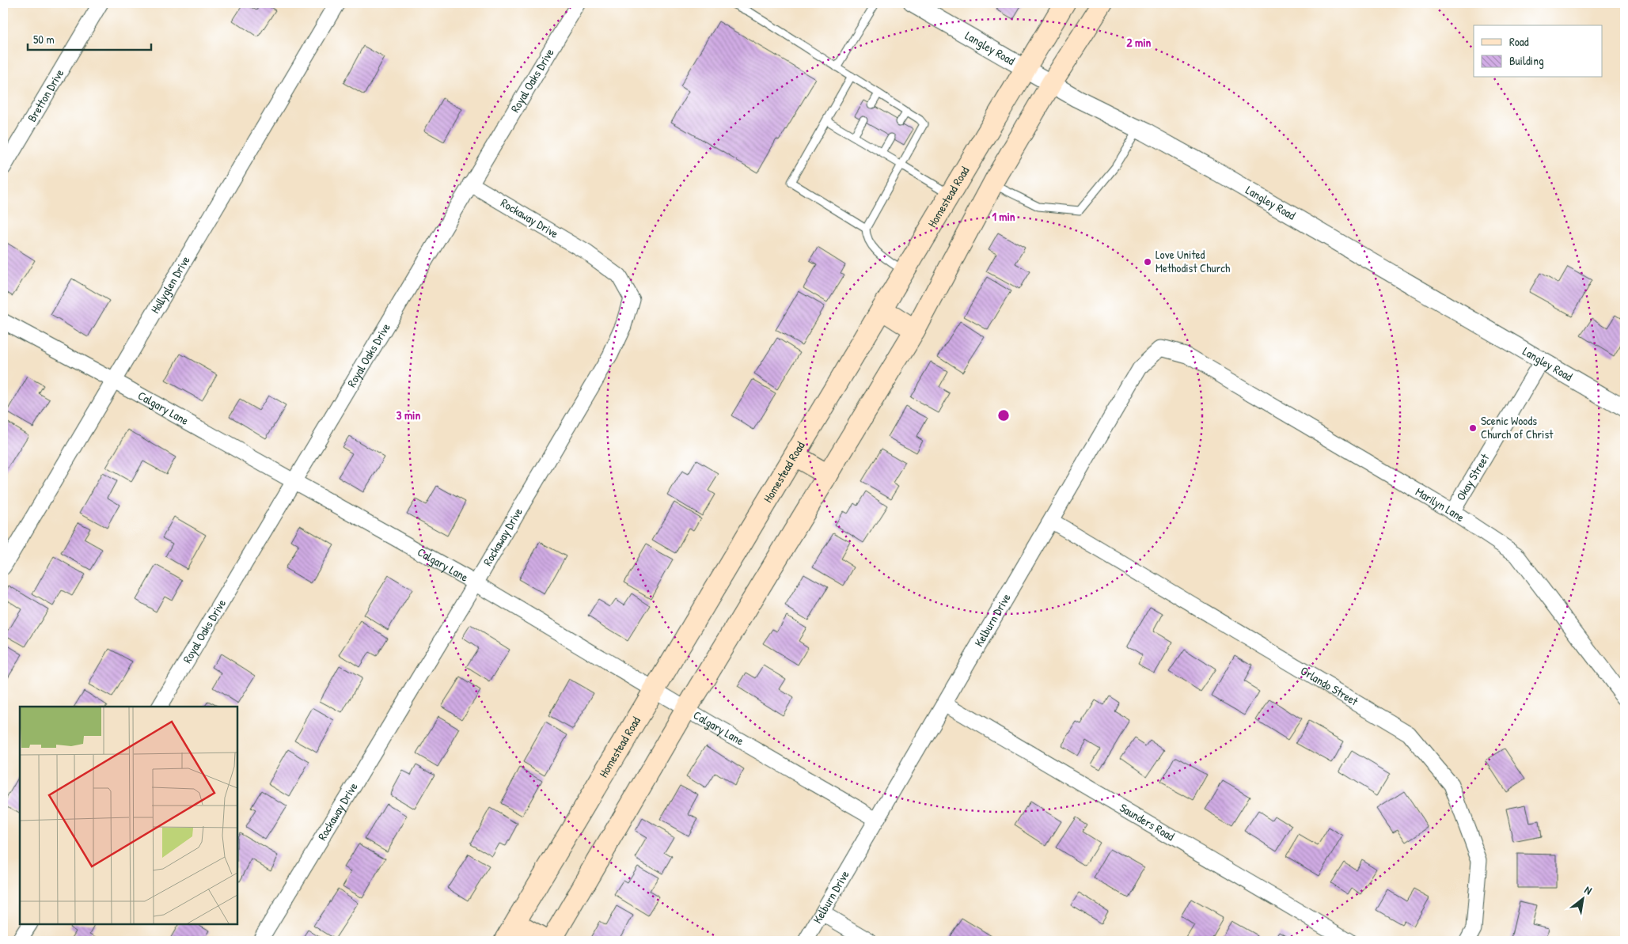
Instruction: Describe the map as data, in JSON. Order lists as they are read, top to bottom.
{
  "streets": {
    "main road": ["Homestead Road"],
    "street": [
      "Langley Road",
      "Royal Oaks Drive",
      "Bretton Drive",
      "Rockaway Drive",
      "Hollyglen Drive",
      "Calgary Lane",
      "Okay Street",
      "Marilyn Lane",
      "Kelburn Drive",
      "Orlando Street",
      "Saunders Road"
    ]
  },
  "crossings": [
    ["Langley Road", "Homestead Road"],
    ["Langley Road", "Okay Street"],
    ["Royal Oaks Drive", "Rockaway Drive"],
    ["Royal Oaks Drive", "Calgary Lane"],
    ["Homestead Road", "Calgary Lane"],
    ["Rockaway Drive", "Calgary Lane"],
    ["Hollyglen Drive", "Calgary Lane"],
    ["Calgary Lane", "Kelburn Drive"],
    ["Okay Street", "Marilyn Lane"],
    ["Marilyn Lane", "Kelburn Drive"],
    ["Kelburn Drive", "Orlando Street"],
    ["Kelburn Drive", "Saunders Road"]
  ],
  "places": ["Love United Methodist Church", "Scenic Woods Church of Christ"],
  "legend": ["Road", "Building"],
  "scale_bar": "50 m",
  "north": "top right",
  "rings": ["2 min", "1 min", "3 min"]
}
